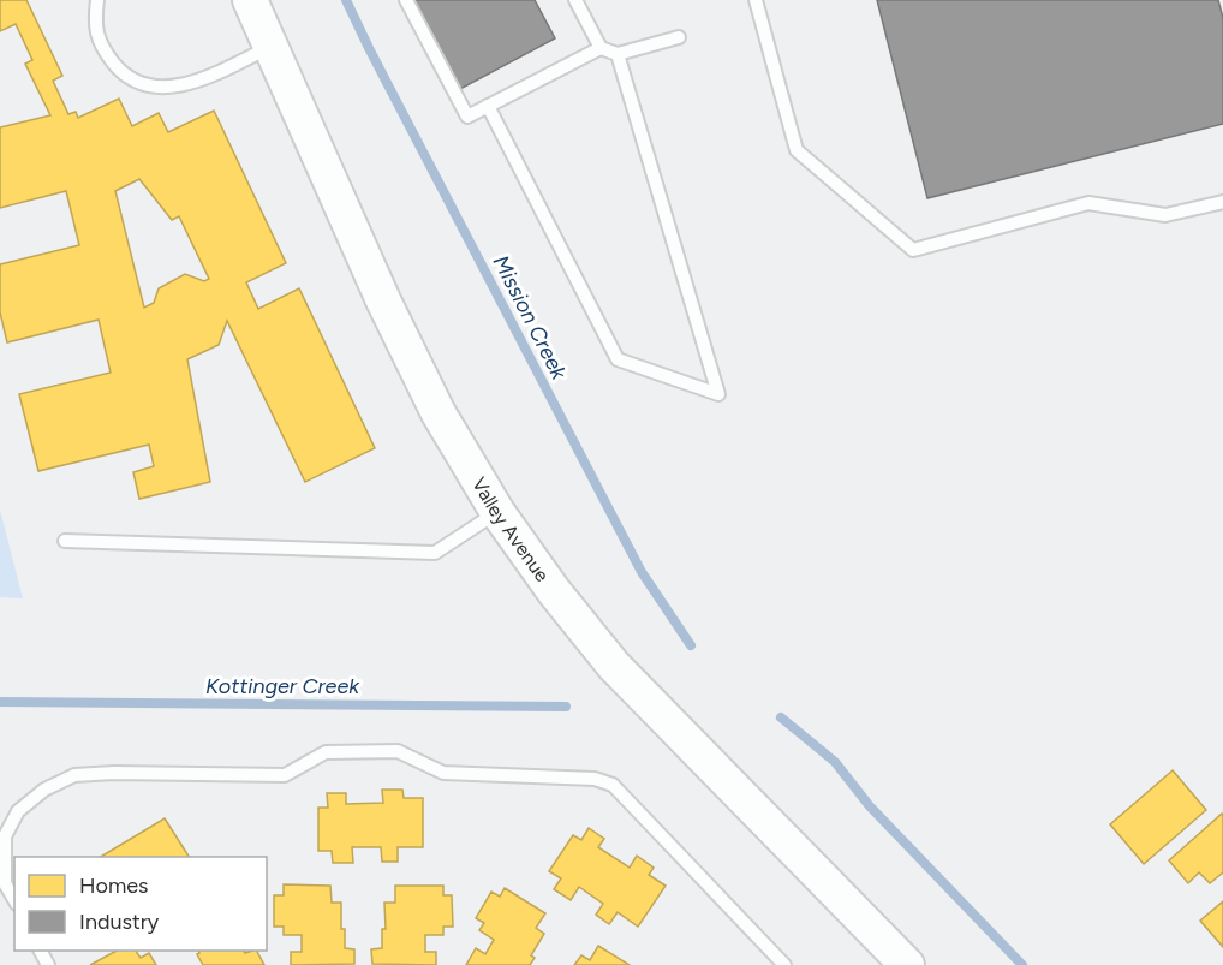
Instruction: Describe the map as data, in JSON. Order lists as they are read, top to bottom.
{
  "streets": {
    "street": ["Valley Avenue"]
  },
  "water": ["Mission Creek", "Kottinger Creek"],
  "legend": ["Homes", "Industry"]
}
